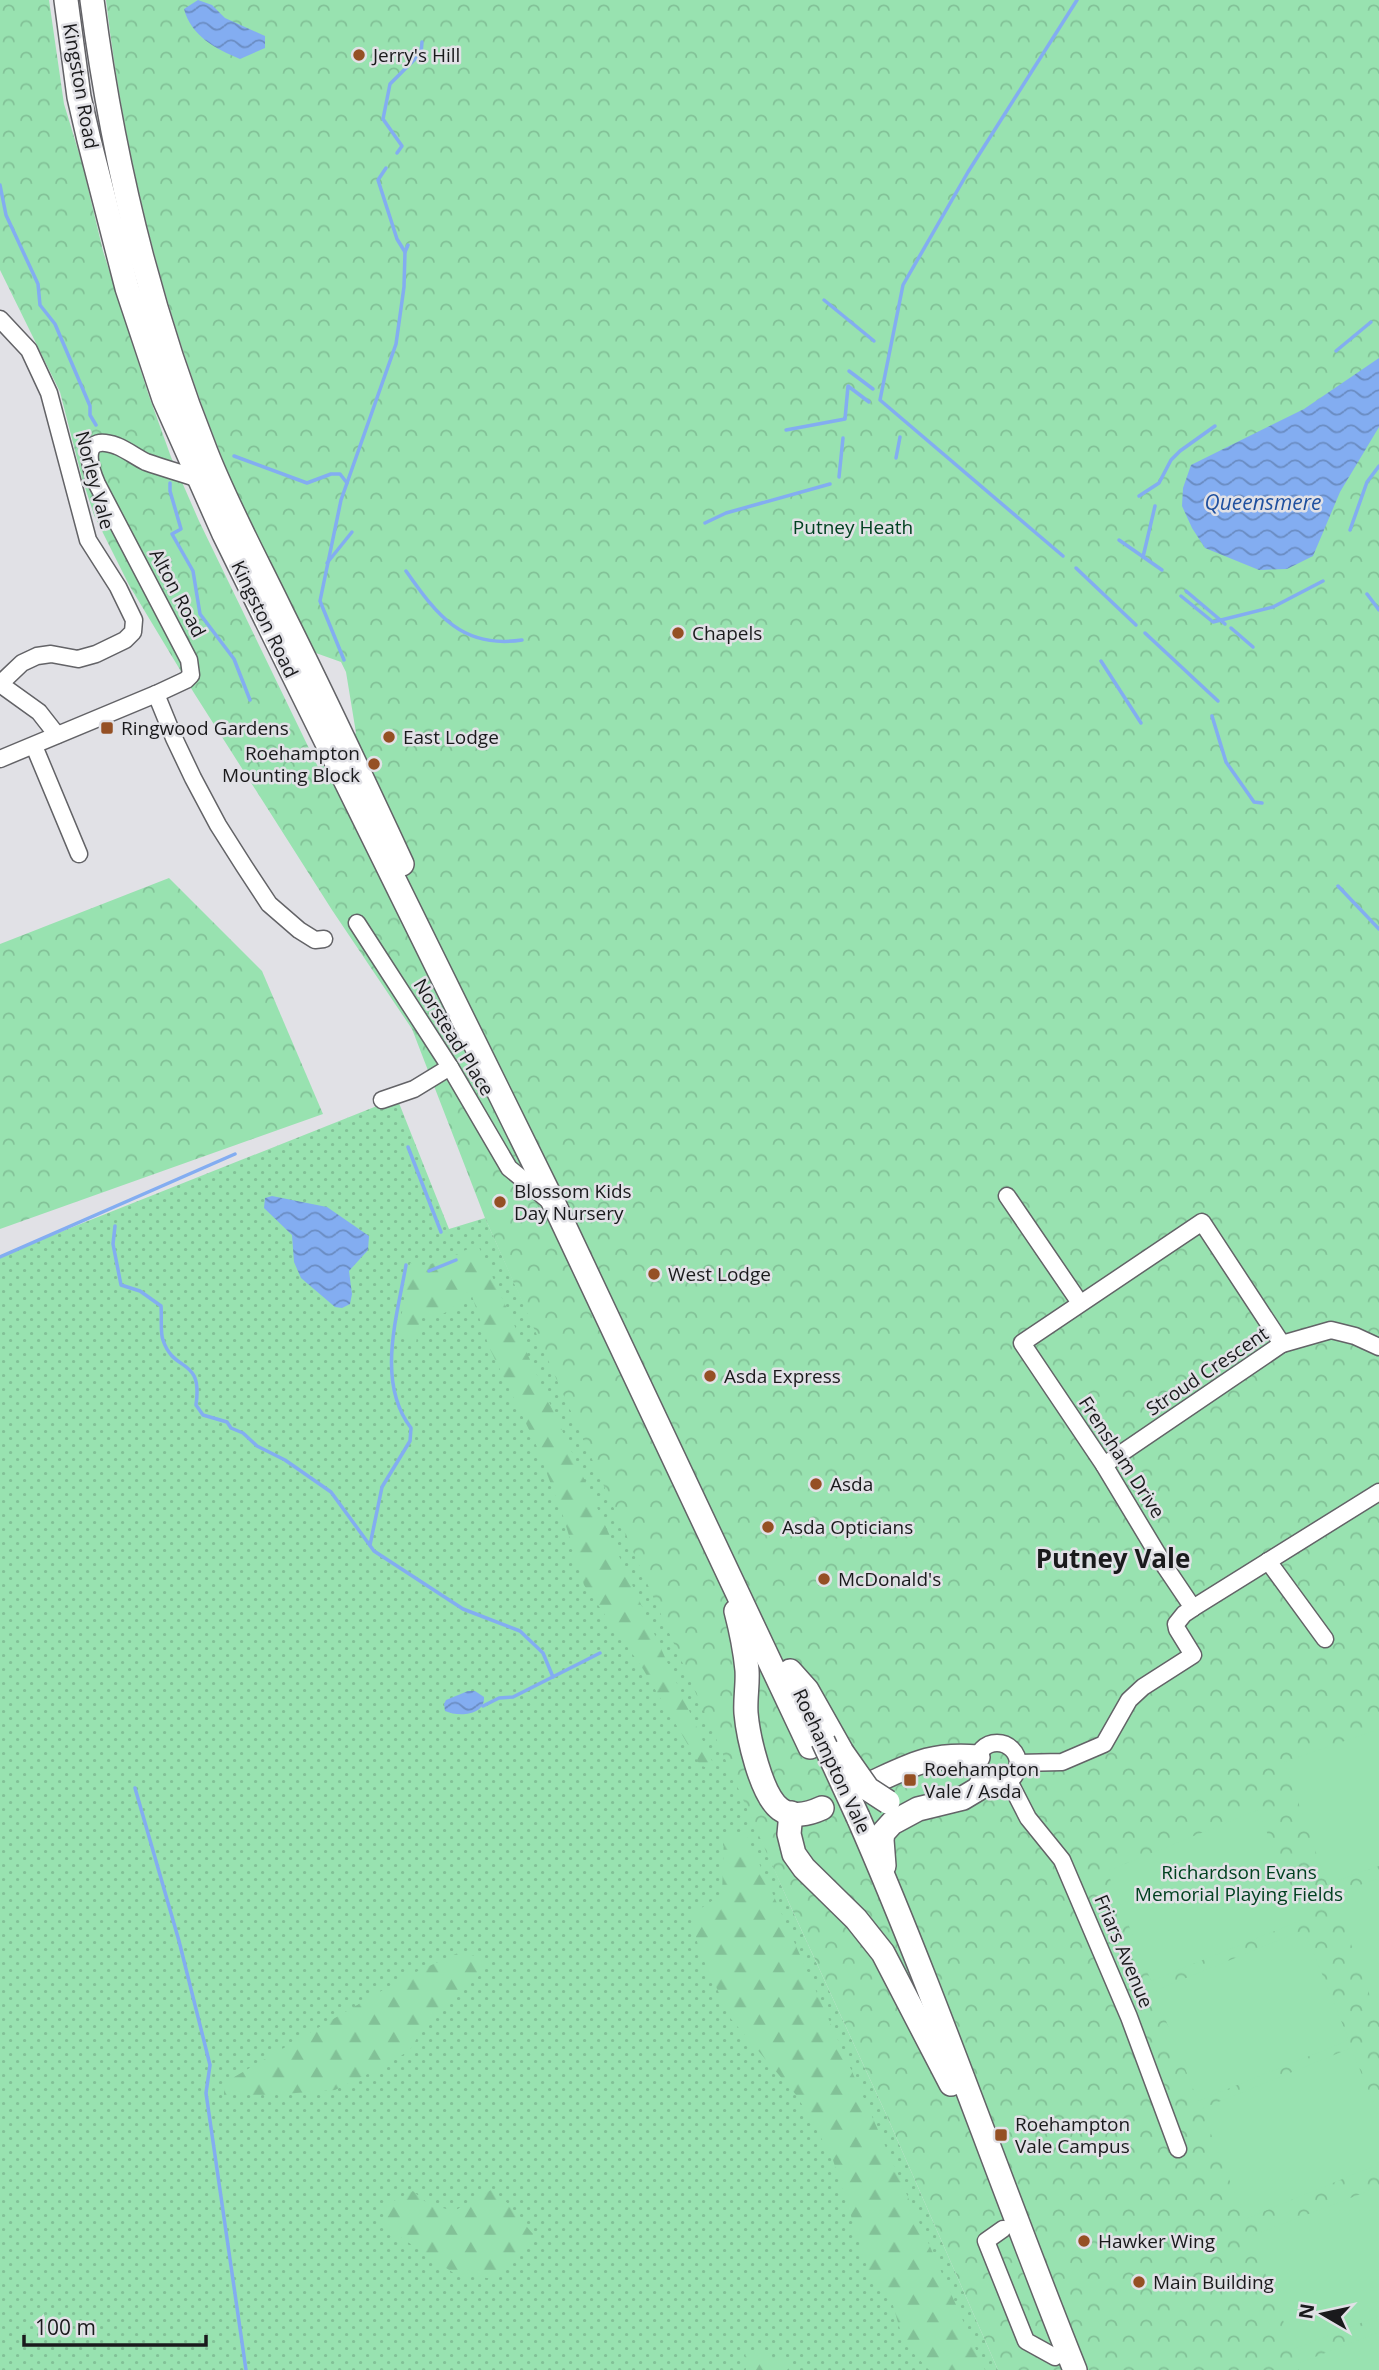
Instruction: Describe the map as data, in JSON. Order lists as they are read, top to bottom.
{
  "streets": {
    "highway": ["Kingston Road", "Roehampton Vale"],
    "street": [
      "Norley Vale",
      "Alton Road",
      "Norstead Place",
      "Stroud Crescent",
      "Frensham Drive",
      "Friars Avenue"
    ]
  },
  "crossings": [
    ["Kingston Road", "Alton Road"],
    ["Kingston Road", "Norstead Place"],
    ["Kingston Road", "Roehampton Vale"],
    ["Stroud Crescent", "Frensham Drive"]
  ],
  "districts": ["Putney Vale"],
  "water": ["Queensmere"],
  "parks": ["Putney Heath", "Richardson Evans Memorial Playing Fields"],
  "places": {
    "other": [
      "Jerry's Hill",
      "Chapels",
      "East Lodge",
      "Roehampton Mounting Block",
      "Blossom Kids Day Nursery",
      "West Lodge",
      "Asda Express",
      "Asda",
      "Asda Opticians",
      "McDonald's",
      "Hawker Wing",
      "Main Building"
    ],
    "transit": ["Ringwood Gardens", "Roehampton Vale / Asda", "Roehampton Vale Campus"]
  },
  "scale_bar": "100 m",
  "north": "left"
}
